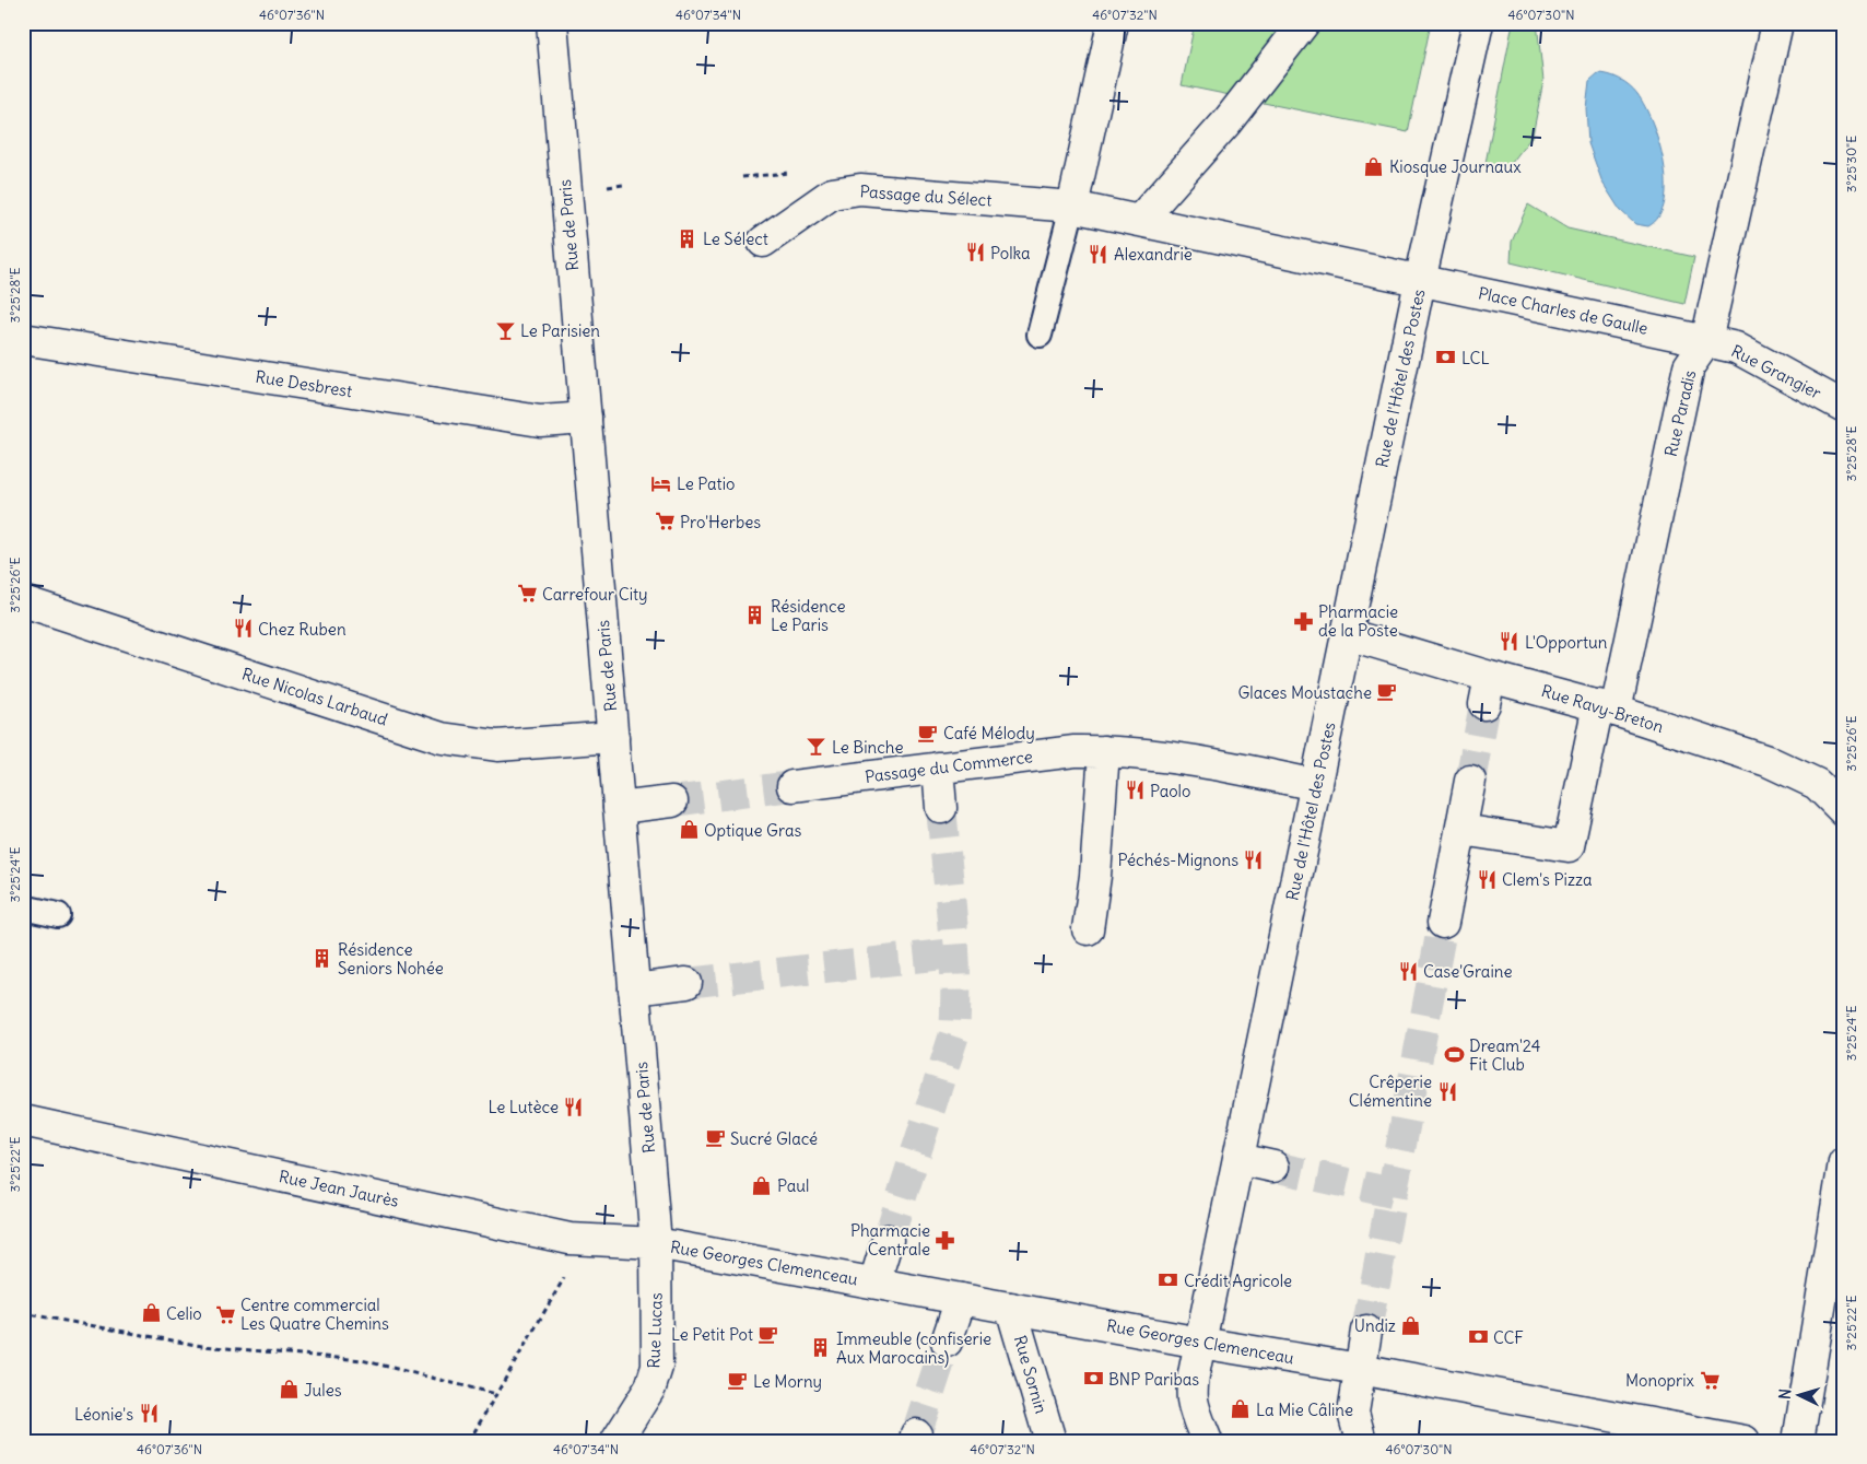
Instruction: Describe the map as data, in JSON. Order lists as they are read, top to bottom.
{
  "streets": {
    "street": [
      "Passage du Sélect",
      "Rue de Paris",
      "Place Charles de Gaulle",
      "Rue Grangier",
      "Rue de l'Hôtel des Postes",
      "Rue Desbrest",
      "Rue Paradis",
      "Rue Nicolas Larbaud",
      "Rue Ravy-Breton",
      "Passage du Commerce",
      "Rue Jean Jaurès",
      "Rue Georges Clemenceau",
      "Rue Lucas",
      "Rue Sornin"
    ]
  },
  "crossings": [
    ["Passage du Sélect", "Place Charles de Gaulle"],
    ["Rue de Paris", "Rue Desbrest"],
    ["Rue de Paris", "Rue Nicolas Larbaud"],
    ["Rue de Paris", "Rue Jean Jaurès"],
    ["Rue de Paris", "Rue Georges Clemenceau"],
    ["Rue de Paris", "Rue Lucas"],
    ["Place Charles de Gaulle", "Rue Grangier"],
    ["Place Charles de Gaulle", "Rue de l'Hôtel des Postes"],
    ["Place Charles de Gaulle", "Rue Paradis"],
    ["Rue Grangier", "Rue Paradis"],
    ["Rue de l'Hôtel des Postes", "Rue Ravy-Breton"],
    ["Rue de l'Hôtel des Postes", "Passage du Commerce"],
    ["Rue de l'Hôtel des Postes", "Rue Georges Clemenceau"],
    ["Rue Paradis", "Rue Ravy-Breton"],
    ["Rue Jean Jaurès", "Rue Georges Clemenceau"],
    ["Rue Jean Jaurès", "Rue Lucas"],
    ["Rue Georges Clemenceau", "Rue Lucas"],
    ["Rue Georges Clemenceau", "Rue Sornin"]
  ],
  "places": {
    "shop": [
      "Kiosque Journaux",
      "Optique Gras",
      "Paul",
      "Celio",
      "Undiz",
      "Jules",
      "La Mie Câline"
    ],
    "building": [
      "Le Sélect",
      "Résidence Le Paris",
      "Résidence Seniors Nohée",
      "Immeuble (confiserie Aux Marocains)"
    ],
    "restaurant": [
      "Polka",
      "Alexandrie",
      "Chez Ruben",
      "L'Opportun",
      "Paolo",
      "Péchés-Mignons",
      "Clem's Pizza",
      "Case'Graine",
      "Crêperie Clémentine",
      "Le Lutèce",
      "Léonie's"
    ],
    "bar": ["Le Parisien", "Le Binche"],
    "bank": [
      "LCL",
      "Crédit Agricole",
      "CCF",
      "BNP Paribas"
    ],
    "hotel": ["Le Patio"],
    "supermarket": [
      "Pro'Herbes",
      "Carrefour City",
      "Centre commercial Les Quatre Chemins",
      "Monoprix"
    ],
    "pharmacy": ["Pharmacie de la Poste", "Pharmacie Centrale"],
    "cafe": [
      "Glaces Moustache",
      "Café Mélody",
      "Sucré Glacé",
      "Le Petit Pot",
      "Le Morny"
    ],
    "sports": ["Dream'24 Fit Club"]
  },
  "north": "left",
  "coordinates": [
    "46°07'36\"N",
    "46°07'34\"N",
    "46°07'32\"N",
    "46°07'30\"N",
    "3°25'30\"E",
    "3°25'28\"E",
    "3°25'26\"E",
    "3°25'24\"E",
    "3°25'22\"E"
  ]
}
